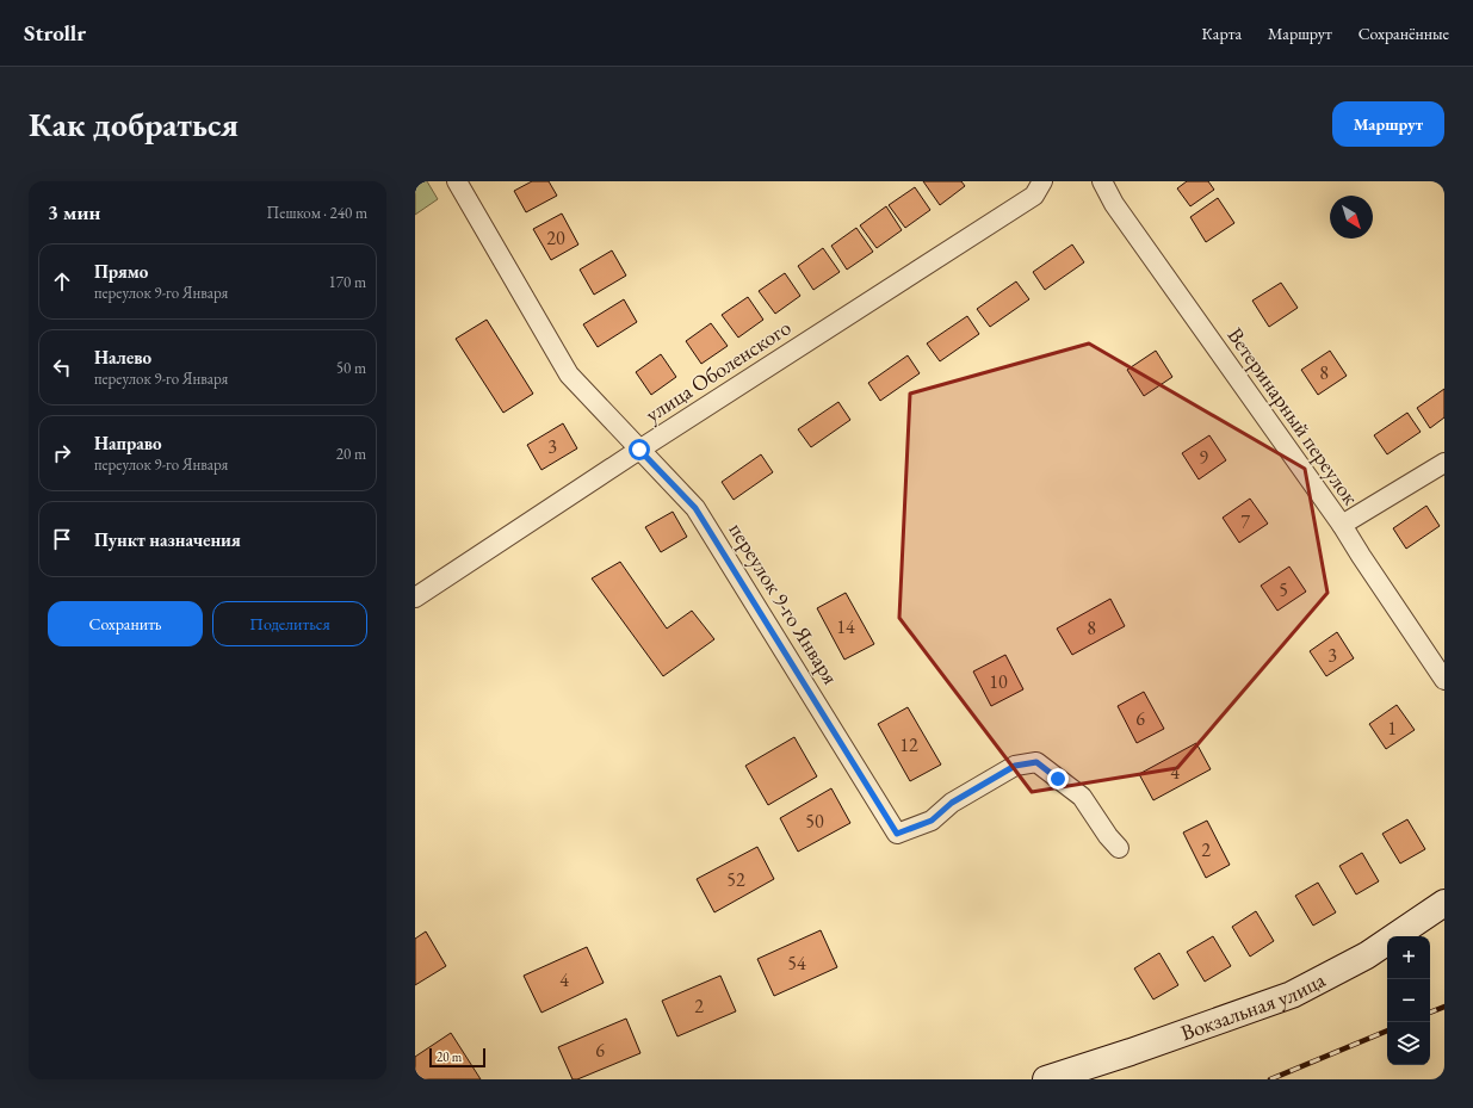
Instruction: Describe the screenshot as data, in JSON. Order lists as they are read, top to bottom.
{
  "streets": {
    "main road": ["Вокзальная улица"],
    "street": ["улица Оболенского", "Ветеринарный переулок", "переулок 9-го Января"]
  },
  "crossings": [
    ["улица Оболенского", "переулок 9-го Января"]
  ],
  "house_numbers": [
    "20",
    "8",
    "3",
    "9",
    "7",
    "5",
    "14",
    "8",
    "3",
    "10",
    "6",
    "1",
    "12",
    "4",
    "50",
    "2",
    "52",
    "54",
    "4",
    "2",
    "6"
  ],
  "scale_bar": "20 m",
  "north": "bottom right",
  "page": {
    "header": "Strollr",
    "nav": ["Карта", "Маршрут", "Сохранённые"],
    "buttons": [
      "Маршрут",
      ["Сохранить", "Поделиться"]
    ],
    "title": "Как добраться",
    "heading": ["3 мин", "Пешком · 240 m"],
    "list": [
      ["Прямо", "переулок 9-го Января", "170 m"],
      ["Налево", "переулок 9-го Января", "50 m"],
      ["Направо", "переулок 9-го Января", "20 m"],
      "Пункт назначения"
    ],
    "map_buttons": ["+", "−"],
    "scale": "20 m"
  }
}
